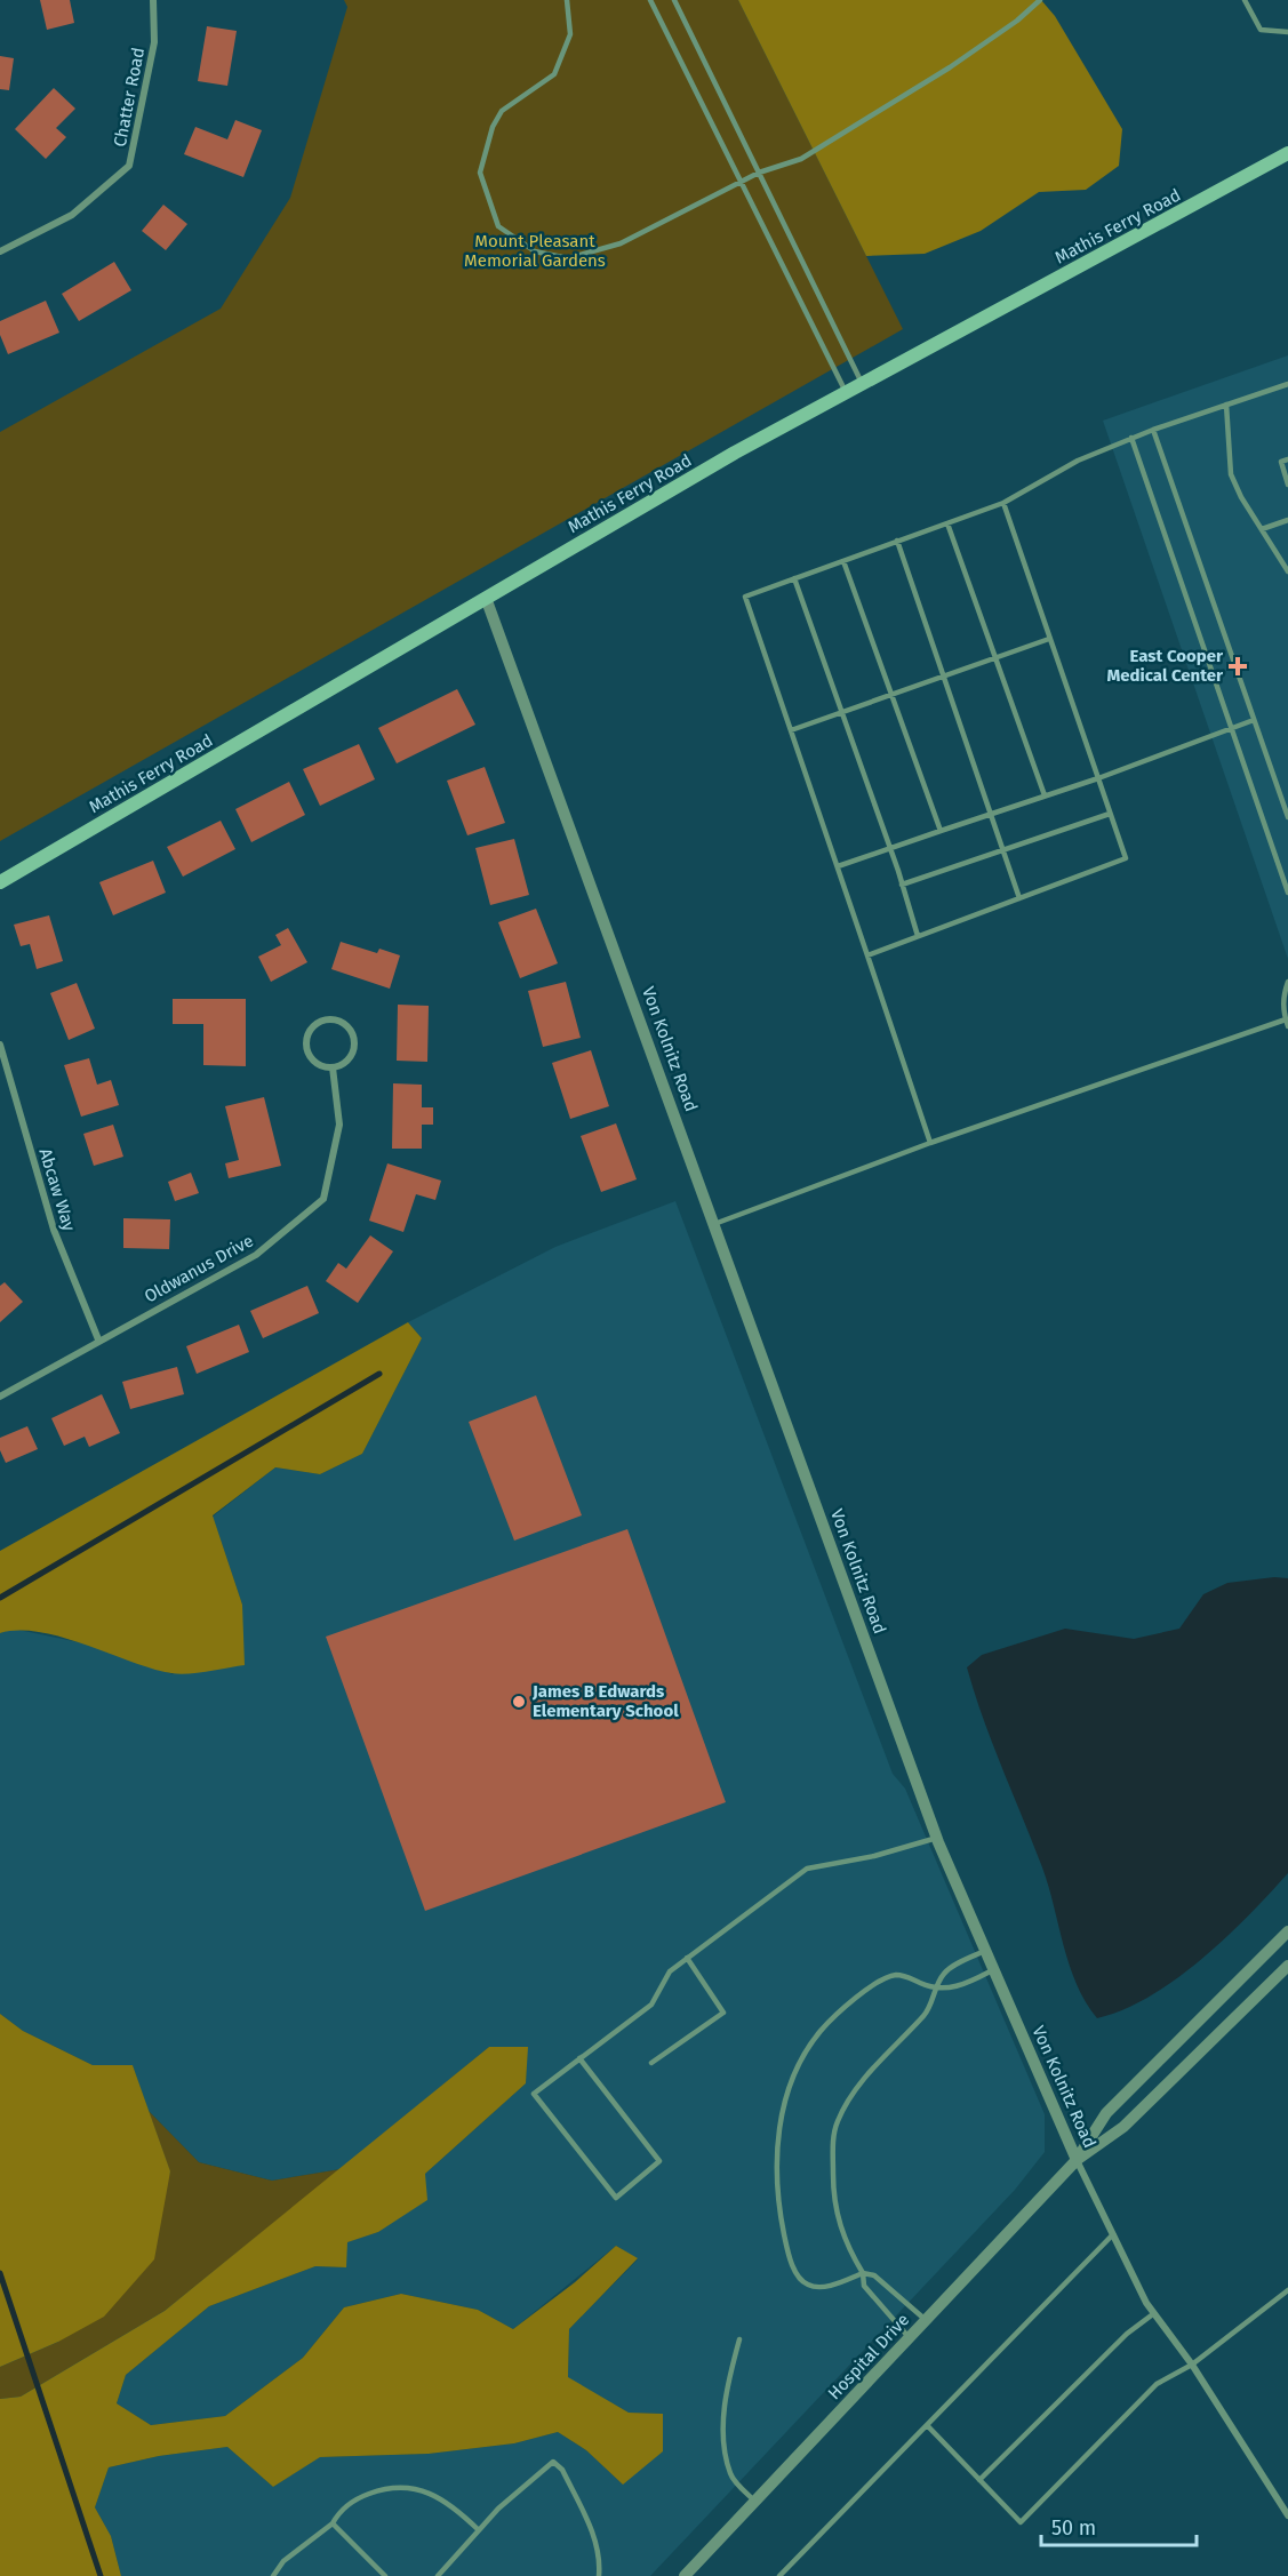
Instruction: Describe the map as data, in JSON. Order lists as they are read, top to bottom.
{
  "streets": {
    "main road": ["Mathis Ferry Road"],
    "street": [
      "Chatter Road",
      "Von Kolnitz Road",
      "Abcaw Way",
      "Oldwanus Drive",
      "Hospital Drive"
    ]
  },
  "crossings": [
    ["Mathis Ferry Road", "Von Kolnitz Road"],
    ["Von Kolnitz Road", "Hospital Drive"],
    ["Abcaw Way", "Oldwanus Drive"]
  ],
  "parks": ["Mount Pleasant Memorial Gardens"],
  "places": {
    "health": ["East Cooper Medical Center"],
    "other": ["James B Edwards Elementary School"]
  },
  "scale_bar": "50 m"
}
